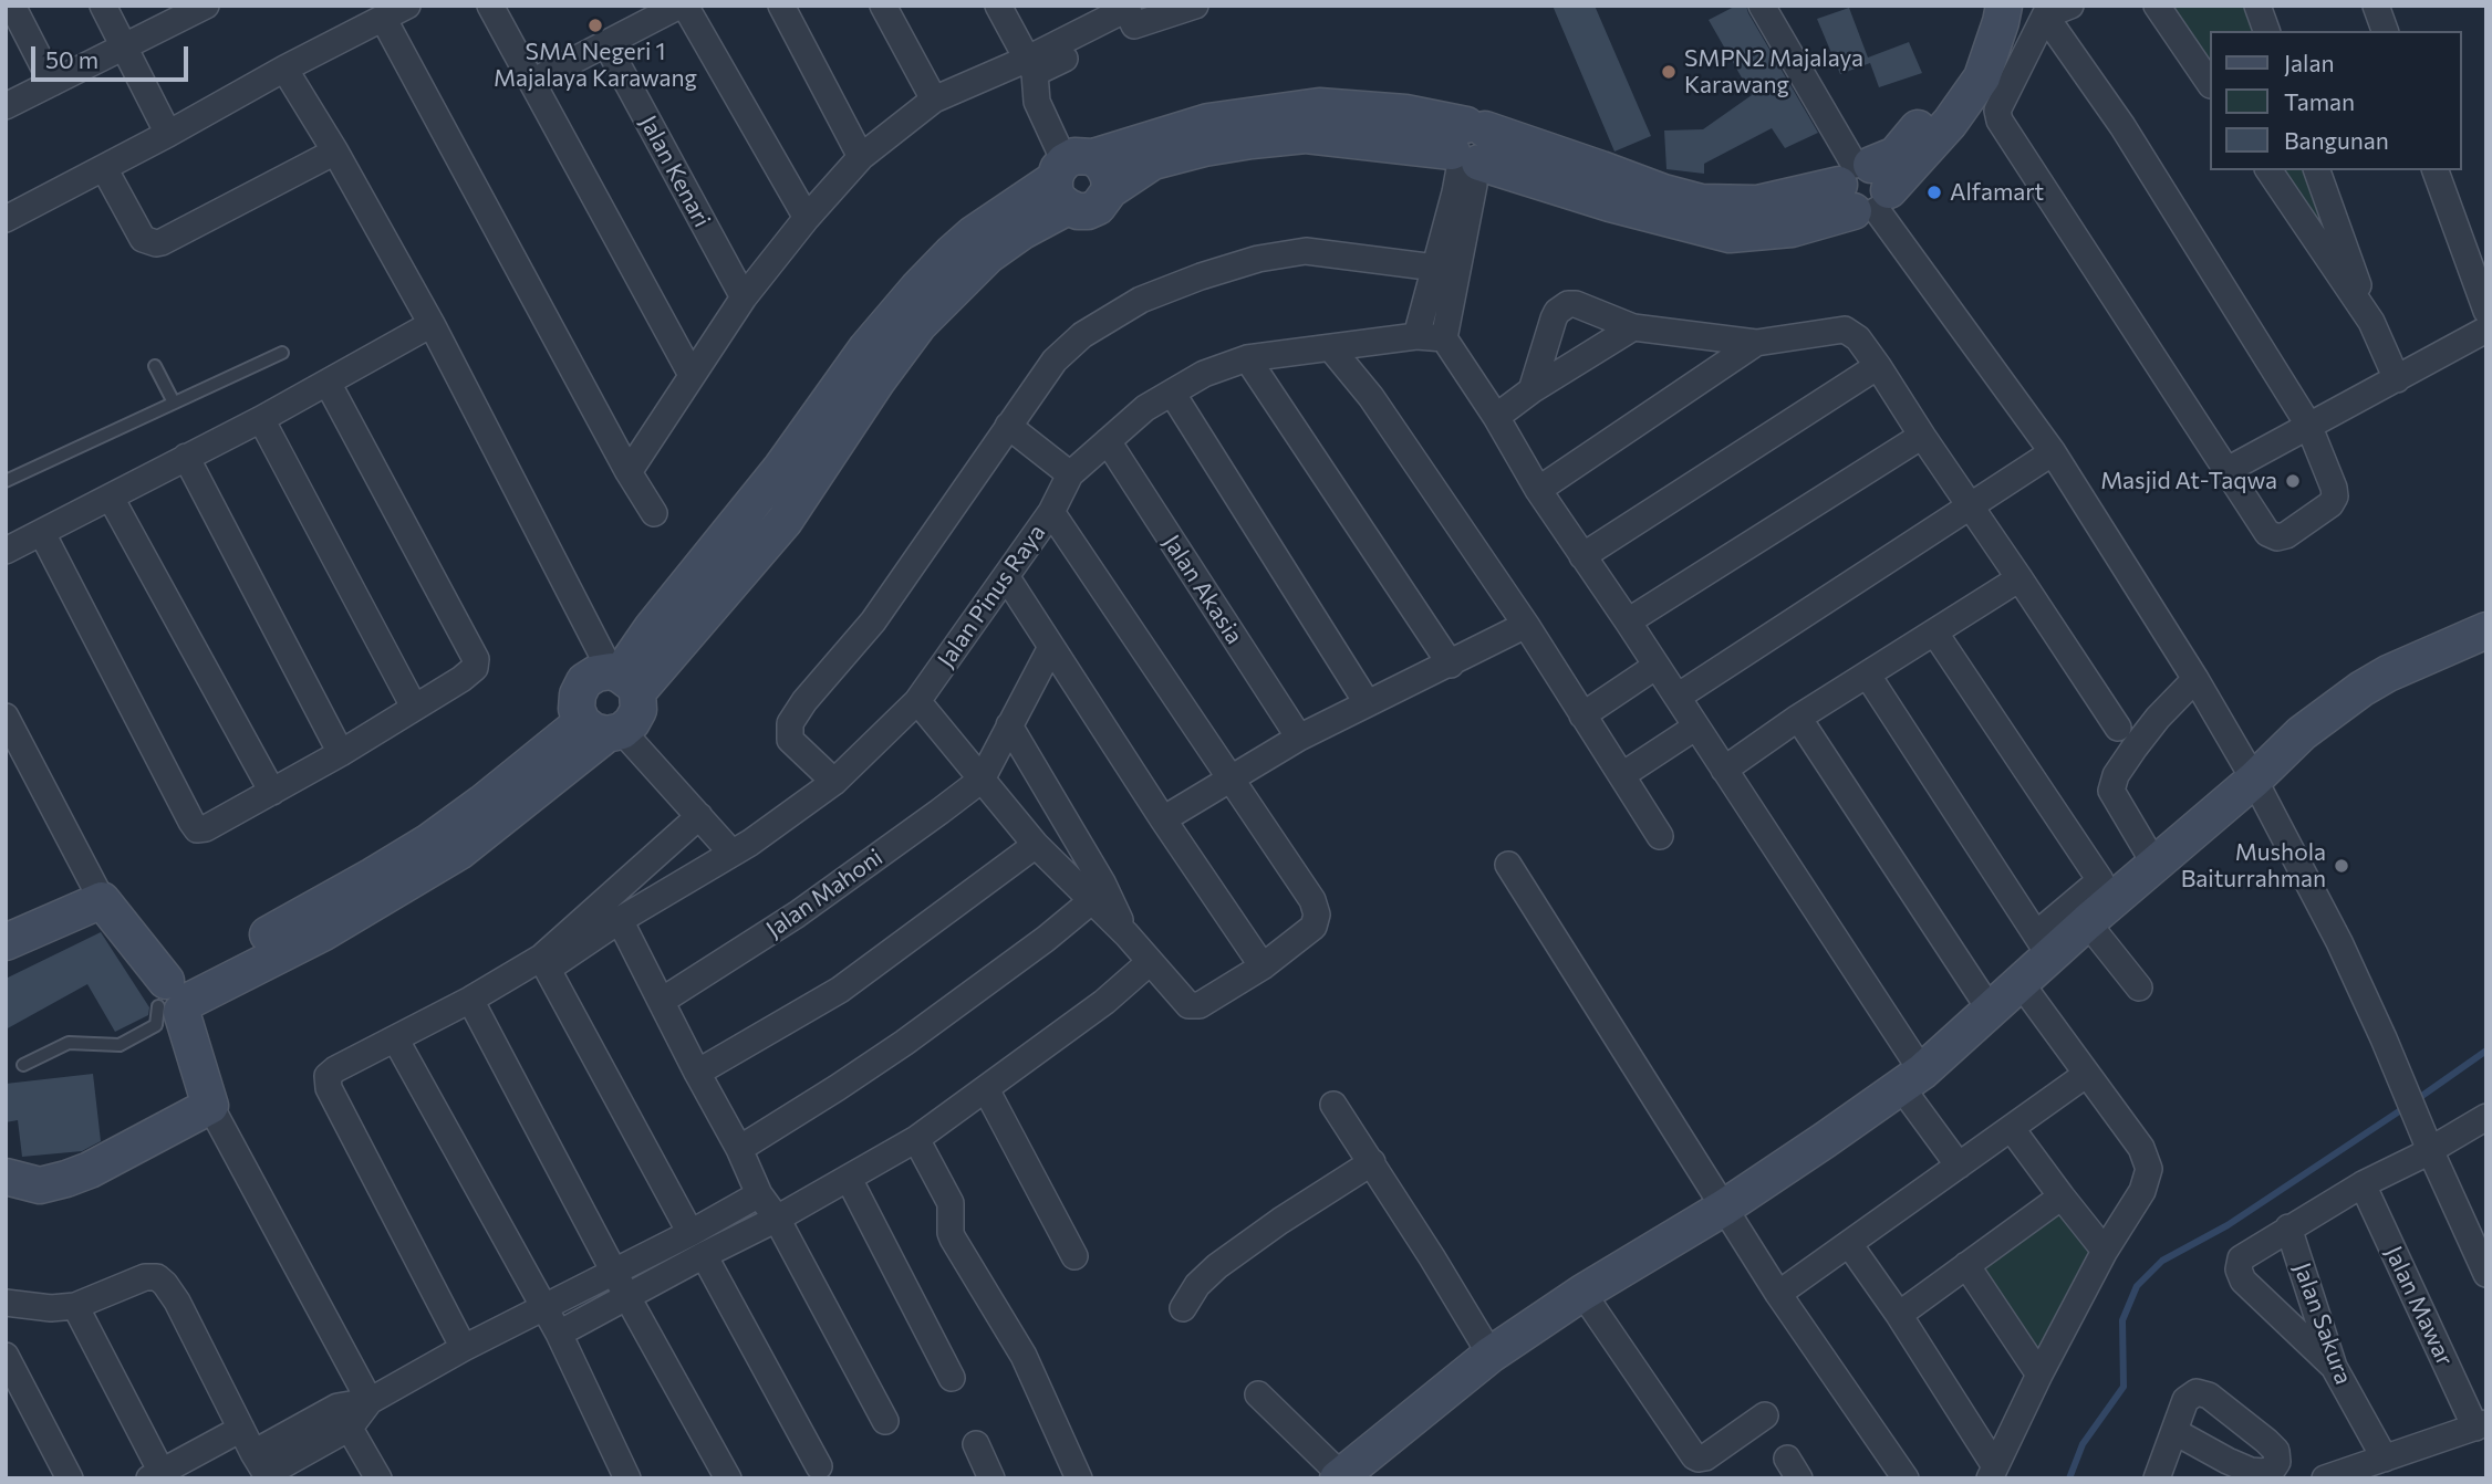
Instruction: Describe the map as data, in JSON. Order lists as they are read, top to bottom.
{
  "streets": {
    "street": [
      "Jalan Kenari",
      "Jalan Akasia",
      "Jalan Pinus Raya",
      "Jalan Mahoni",
      "Jalan Mawar",
      "Jalan Sakura"
    ]
  },
  "crossings": [
    ["Jalan Akasia", "Jalan Pinus Raya"]
  ],
  "places": [
    "SMA Negeri 1 Majalaya Karawang",
    "SMPN2 Majalaya Karawang",
    "Alfamart",
    "Masjid At-Taqwa",
    "Mushola Baiturrahman"
  ],
  "legend": ["Jalan", "Taman", "Bangunan"],
  "scale_bar": "50 m"
}
